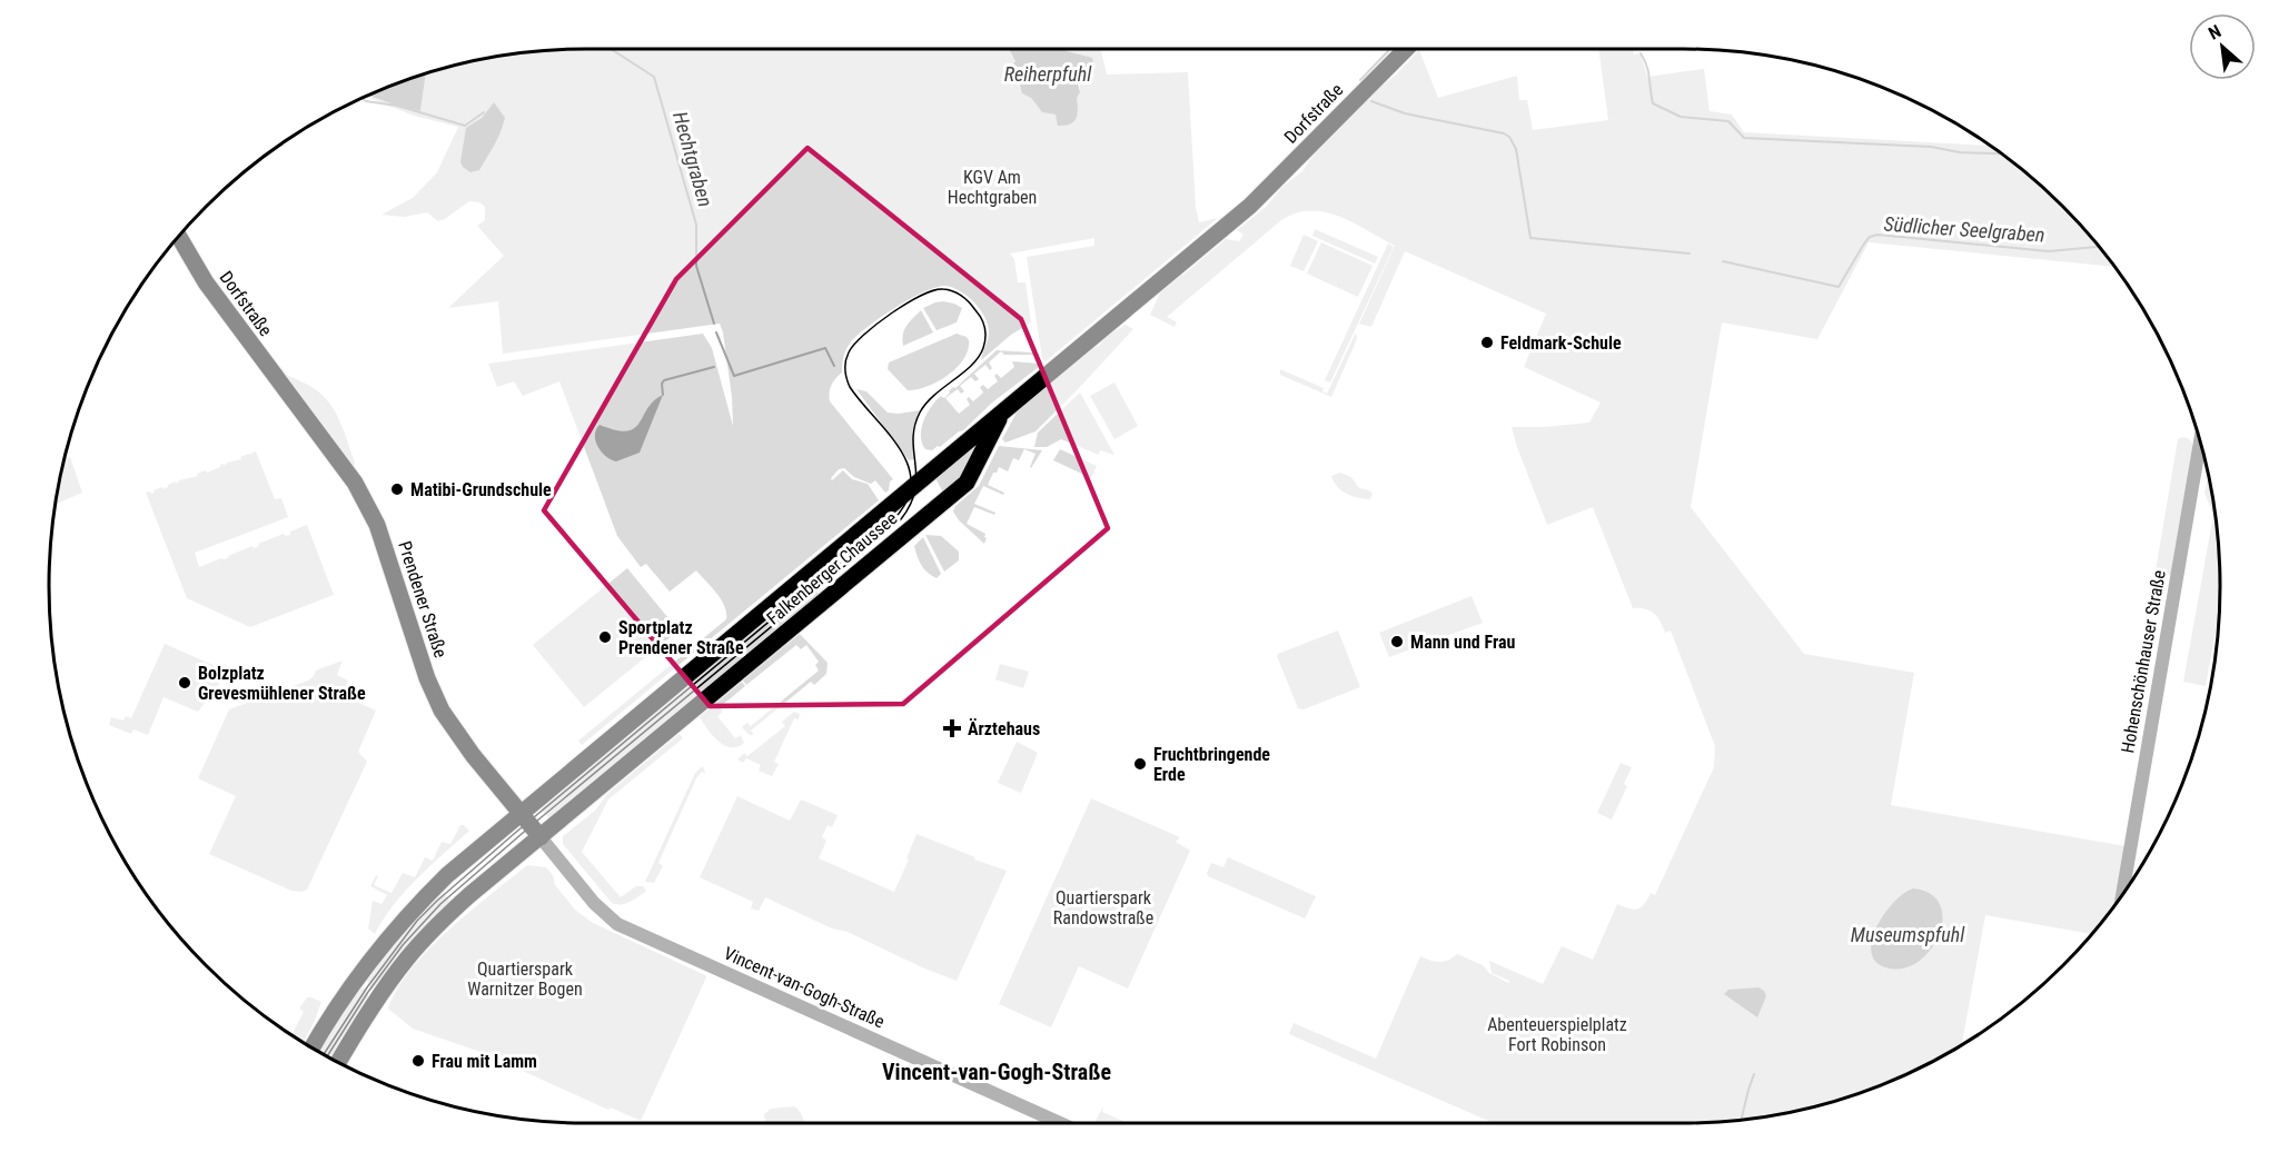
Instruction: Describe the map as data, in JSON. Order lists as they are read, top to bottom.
{
  "streets": {
    "main road": ["Dorfstraße", "Falkenberger Chaussee", "Prendener Straße"],
    "street": ["Hohenschönhauser Straße", "Vincent-van-Gogh-Straße"]
  },
  "crossings": [
    ["Dorfstraße", "Falkenberger Chaussee"],
    ["Dorfstraße", "Prendener Straße"],
    ["Falkenberger Chaussee", "Prendener Straße"],
    ["Falkenberger Chaussee", "Vincent-van-Gogh-Straße"]
  ],
  "districts": ["Vincent-van-Gogh-Straße"],
  "water": [
    "Reiherpfuhl",
    "Hechtgraben",
    "Südlicher Seelgraben",
    "Museumspfuhl"
  ],
  "parks": [
    "KGV Am Hechtgraben",
    "Quartierspark Randowstraße",
    "Quartierspark Warnitzer Bogen",
    "Abenteuerspielplatz Fort Robinson"
  ],
  "places": {
    "other": [
      "Feldmark-Schule",
      "Matibi-Grundschule",
      "Sportplatz Prendener Straße",
      "Mann und Frau",
      "Bolzplatz Grevesmühlener Straße",
      "Fruchtbringende Erde",
      "Frau mit Lamm"
    ],
    "health": ["Ärztehaus"]
  },
  "north": "top left"
}
